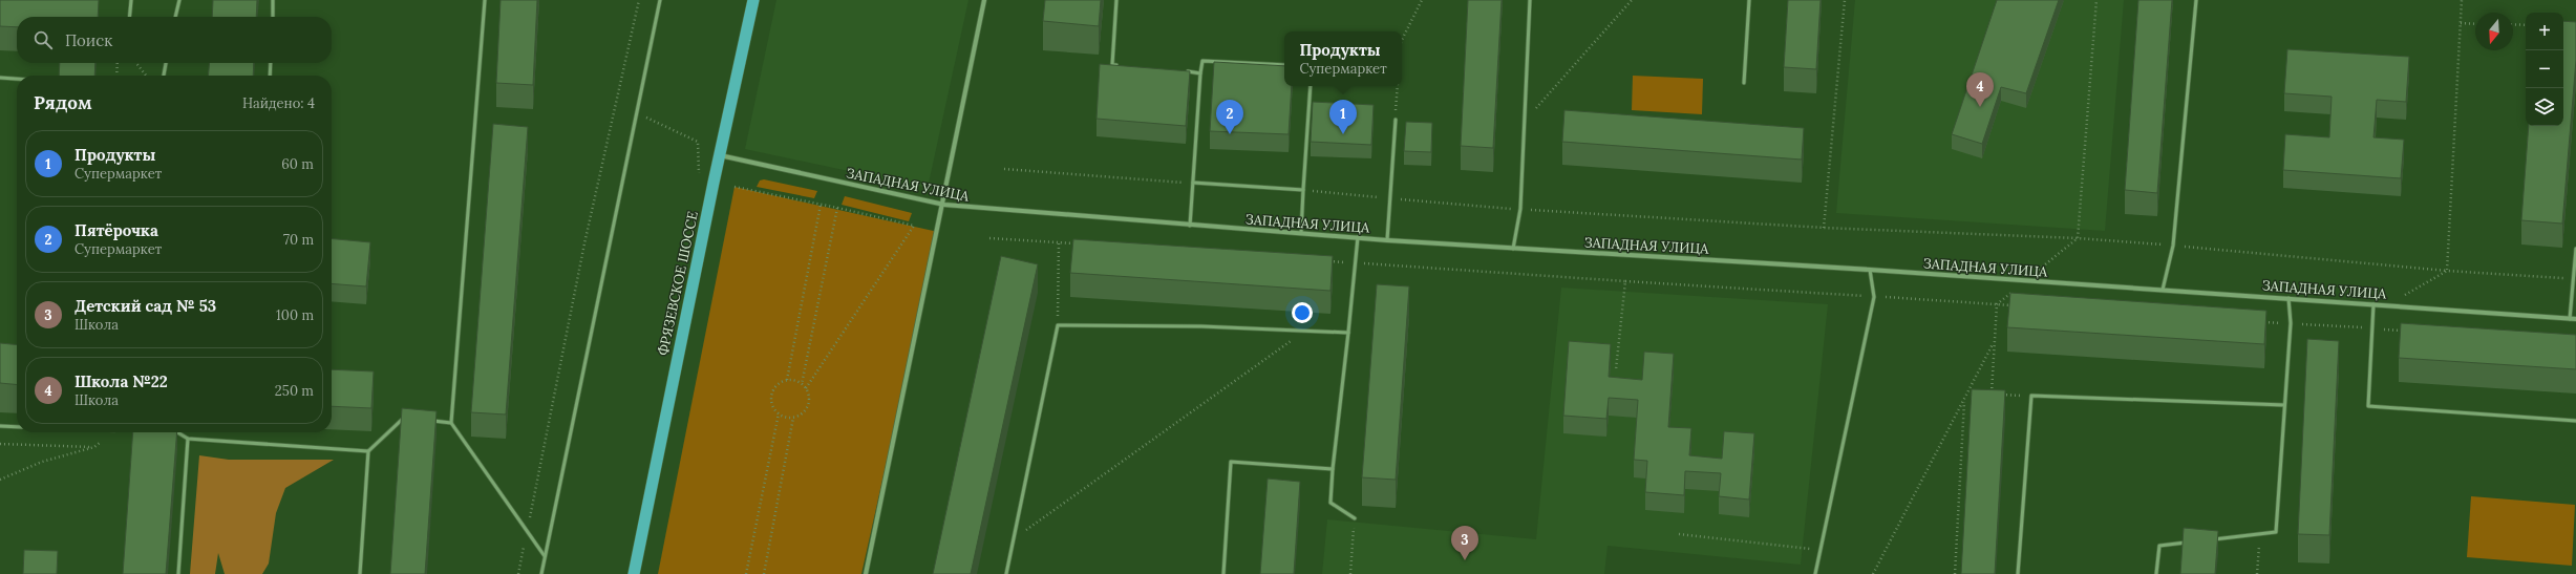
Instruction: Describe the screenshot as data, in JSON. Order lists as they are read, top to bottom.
{
  "streets": {
    "highway": ["ФРЯЗЕВСКОЕ ШОССЕ"],
    "street": ["ЗАПАДНАЯ УЛИЦА"]
  },
  "crossings": [
    ["ЗАПАДНАЯ УЛИЦА", "ФРЯЗЕВСКОЕ ШОССЕ"]
  ],
  "north": "bottom",
  "page": {
    "map_buttons": ["+", "−"],
    "search": "Поиск",
    "popup": ["Продукты", "Супермаркет"],
    "pins": [
      "4",
      "1",
      "2",
      "3"
    ],
    "heading": ["Рядом", "Найдено: 4"],
    "list": [
      {
        "mark": "1",
        "name": "Продукты",
        "note": "Супермаркет",
        "value": "60 m"
      },
      {
        "mark": "2",
        "name": "Пятёрочка",
        "note": "Супермаркет",
        "value": "70 m"
      },
      {
        "mark": "3",
        "name": "Детский сад № 53",
        "note": "Школа",
        "value": "100 m"
      },
      {
        "mark": "4",
        "name": "Школа №22",
        "note": "Школа",
        "value": "250 m"
      }
    ]
  }
}
